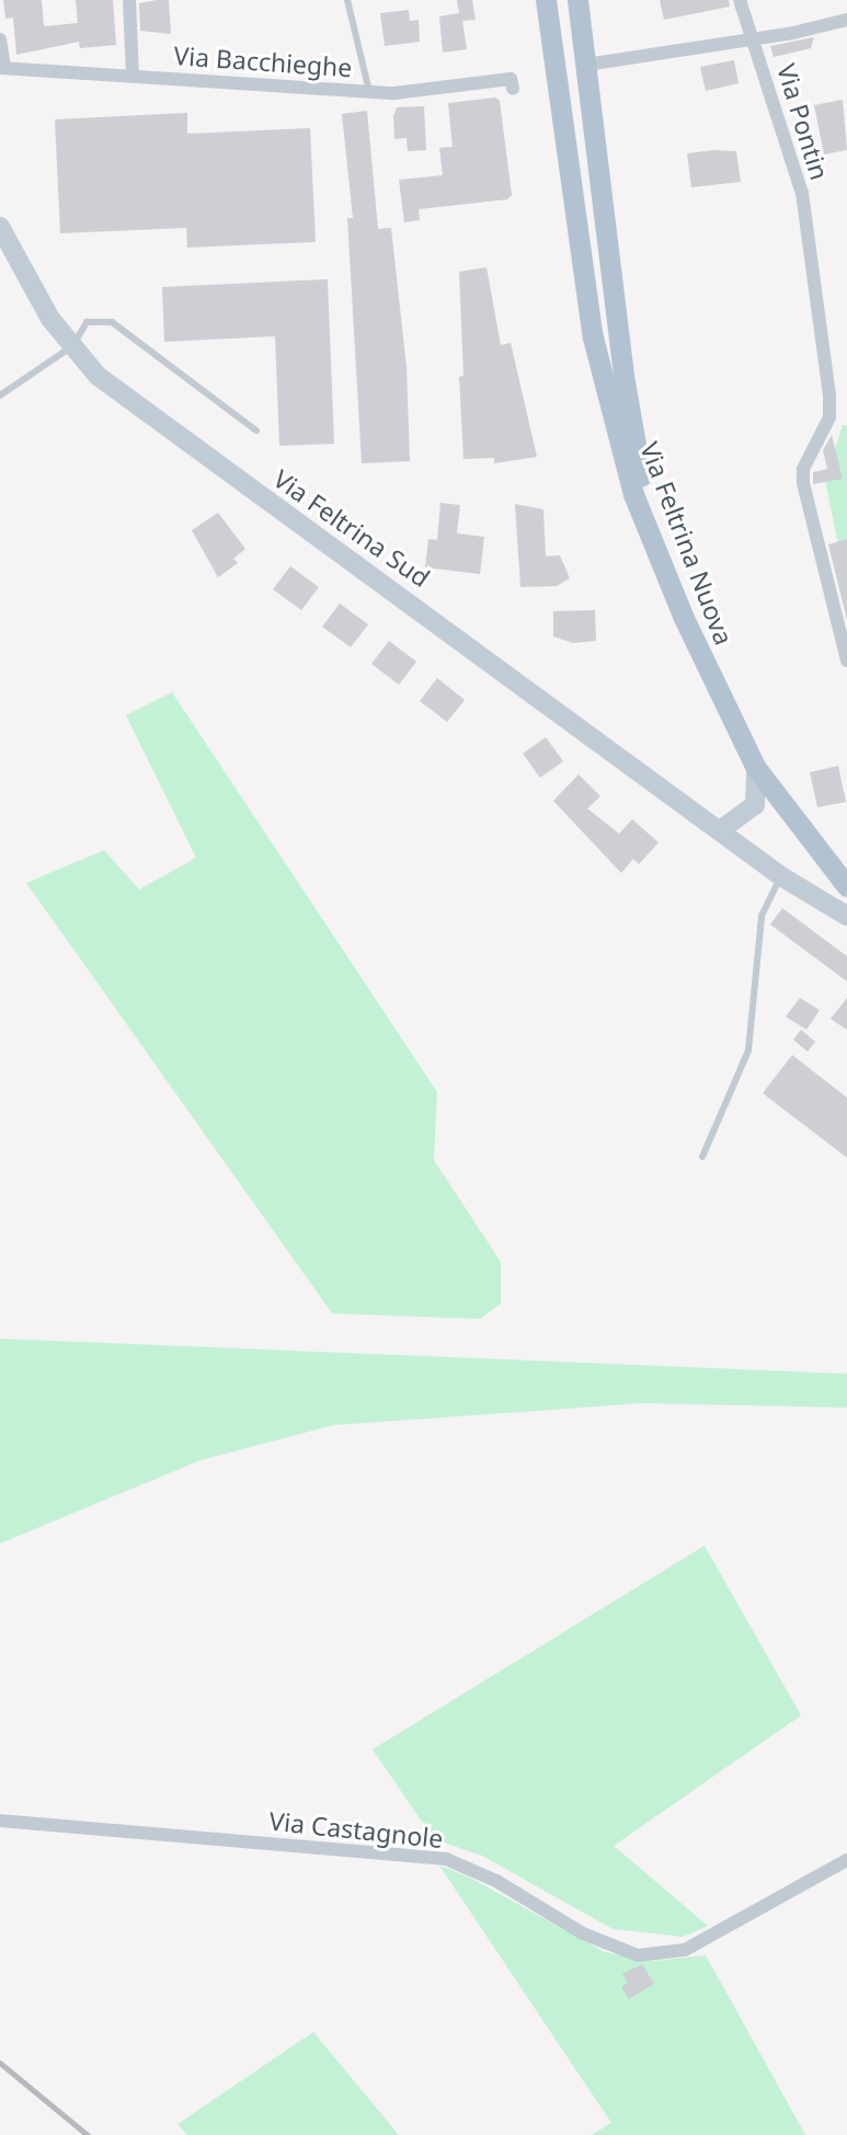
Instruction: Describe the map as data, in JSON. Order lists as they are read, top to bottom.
{
  "streets": {
    "main road": ["Via Feltrina Sud", "Via Feltrina Nuova"],
    "street": ["Via Bacchieghe", "Via Pontin", "Via Castagnole"]
  }
}
